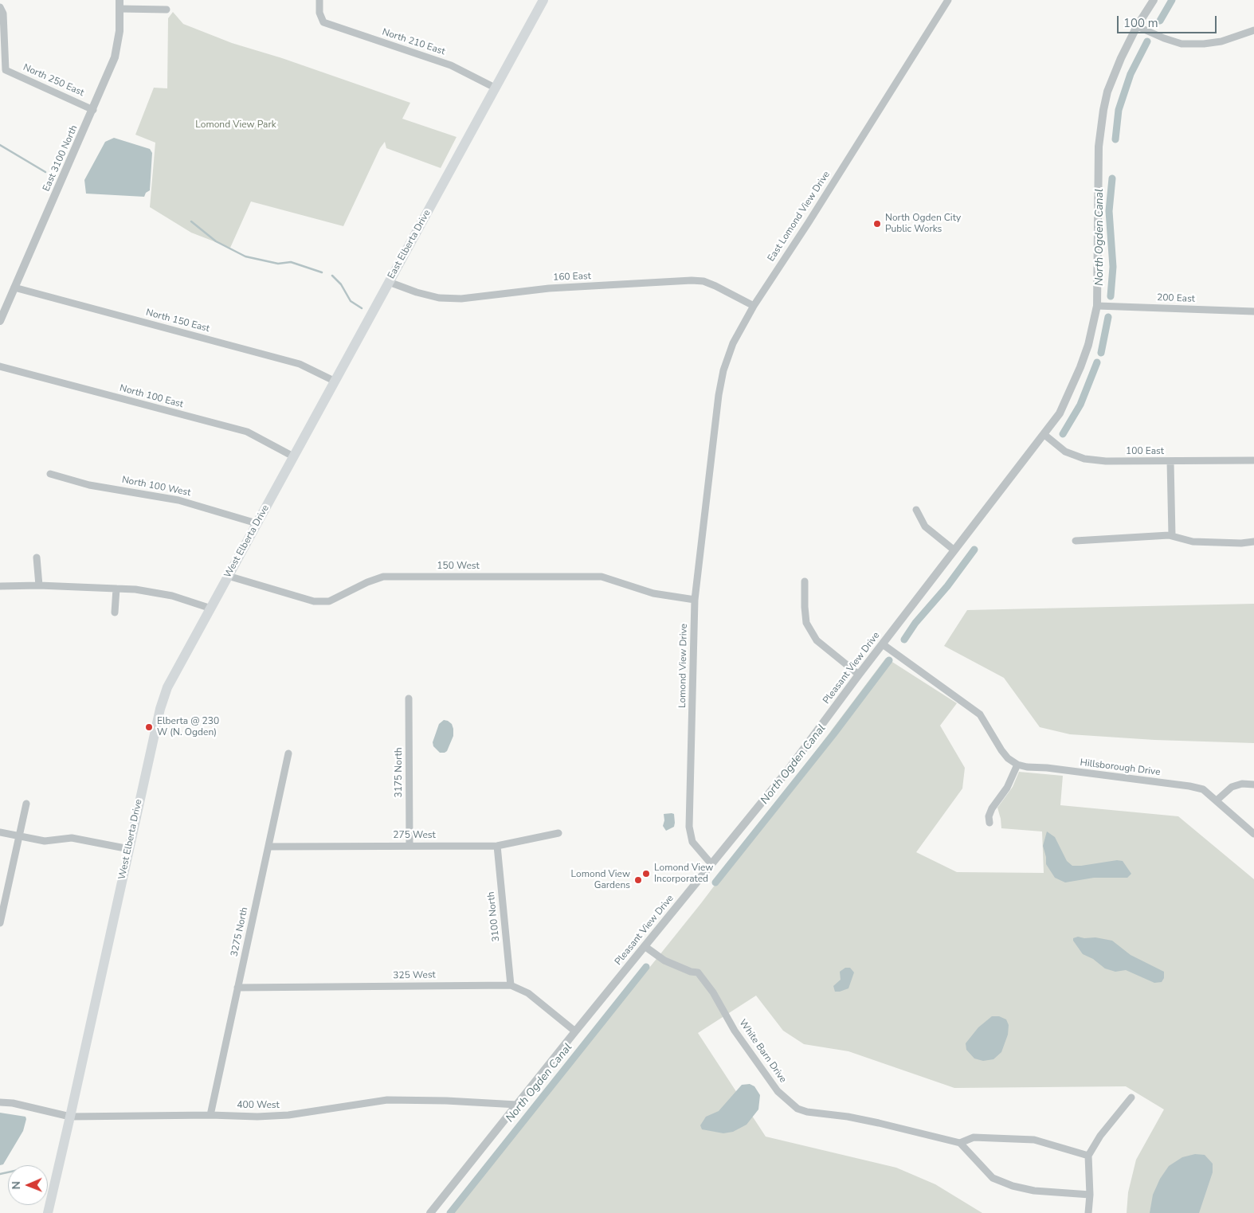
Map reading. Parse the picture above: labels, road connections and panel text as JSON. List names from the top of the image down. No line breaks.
{"streets":{"main road":["East Elberta Drive","West Elberta Drive"],"street":["North 210 East","North 250 East","East 3100 North","East Lomond View Drive","160 East","200 East","North 150 East","North 100 East","100 East","North 100 West","150 West","Lomond View Drive","Pleasant View Drive","Hillsborough Drive","3175 North","275 West","3100 North","3275 North","325 West","White Barn Drive","400 West"]},"crossings":[["North 210 East","East Elberta Drive"],["North 250 East","East 3100 North"],["East 3100 North","North 150 East"],["East Lomond View Drive","160 East"],["East Lomond View Drive","Lomond View Drive"],["East Elberta Drive","160 East"],["East Elberta Drive","North 150 East"],["East Elberta Drive","North 100 East"],["East Elberta Drive","West Elberta Drive"],["200 East","Pleasant View Drive"],["100 East","Pleasant View Drive"],["North 100 West","West Elberta Drive"],["West Elberta Drive","150 West"],["West Elberta Drive","400 West"],["150 West","Lomond View Drive"],["Lomond View Drive","Pleasant View Drive"],["Pleasant View Drive","325 West"],["Pleasant View Drive","White Barn Drive"],["Pleasant View Drive","400 West"],["3175 North","275 West"],["275 West","3100 North"],["275 West","3275 North"],["3100 North","325 West"],["3275 North","325 West"],["3275 North","400 West"]],"water":["North Ogden Canal"],"parks":["Lomond View Park"],"places":["North Ogden City Public Works","Elberta @ 230 W (N. Ogden)","Lomond View Incorporated","Lomond View Gardens"],"scale_bar":"100 m","north":"left"}
